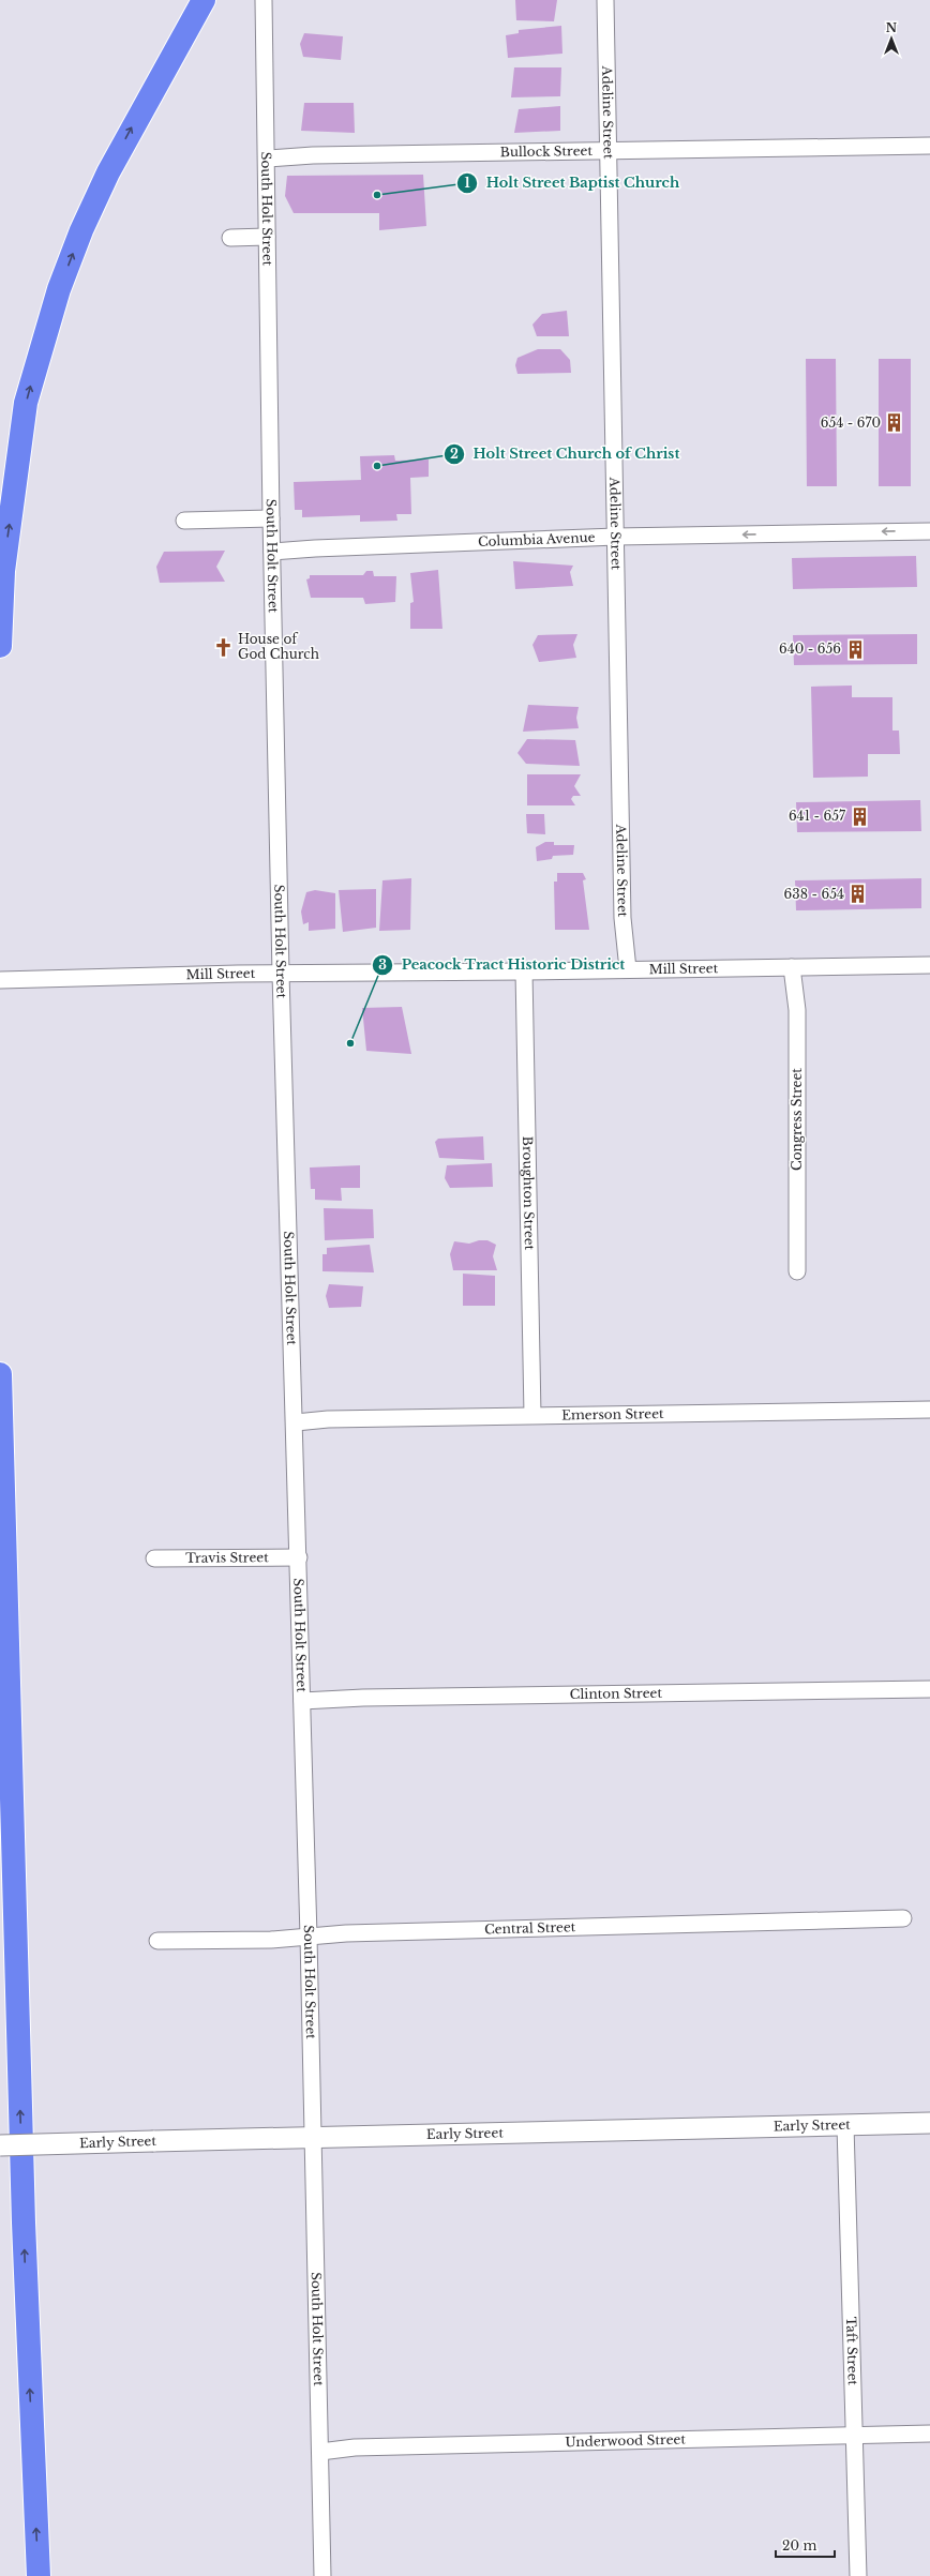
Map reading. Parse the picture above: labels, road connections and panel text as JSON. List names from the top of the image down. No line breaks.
{"streets":{"street":["Adeline Street","Bullock Street","South Holt Street","Columbia Avenue","Mill Street","Congress Street","Broughton Street","Emerson Street","Travis Street","Clinton Street","Central Street","Early Street","Taft Street","Underwood Street"]},"crossings":[["Adeline Street","Bullock Street"],["Adeline Street","Columbia Avenue"],["Adeline Street","Mill Street"],["Bullock Street","South Holt Street"],["South Holt Street","Columbia Avenue"],["South Holt Street","Mill Street"],["South Holt Street","Emerson Street"],["South Holt Street","Travis Street"],["South Holt Street","Clinton Street"],["South Holt Street","Central Street"],["South Holt Street","Early Street"],["South Holt Street","Underwood Street"],["Mill Street","Congress Street"],["Mill Street","Broughton Street"],["Broughton Street","Emerson Street"],["Early Street","Taft Street"],["Taft Street","Underwood Street"]],"one_way":["Columbia Avenue"],"places":{"other":["Holt Street Baptist Church","Holt Street Church of Christ","Peacock Tract Historic District"],"building":["654 - 670","640 - 656","641 - 657","638 - 654"],"church":["House of God Church"]},"scale_bar":"20 m","north":"top"}
